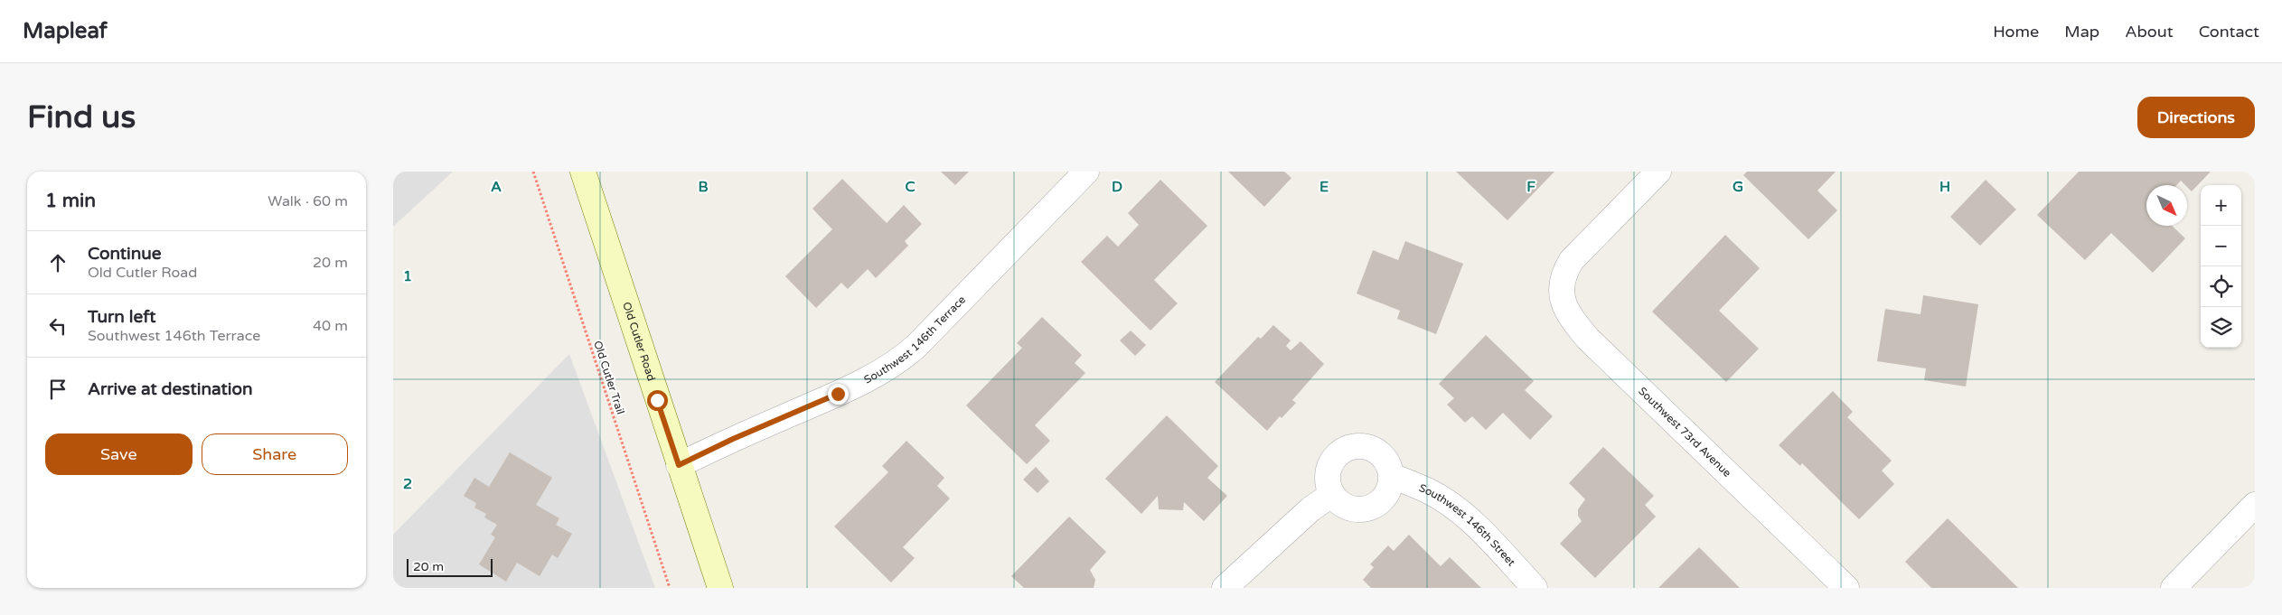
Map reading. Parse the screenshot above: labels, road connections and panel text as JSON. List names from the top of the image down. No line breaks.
{"streets":{"main road":["Old Cutler Road"],"street":["Southwest 146th Terrace","Southwest 73rd Avenue","Southwest 146th Street"],"path":["Old Cutler Trail"]},"crossings":[["Southwest 146th Terrace","Old Cutler Road"]],"scale_bar":"20 m","north":"bottom right","page":{"header":"Mapleaf","nav":["Home","Map","About","Contact"],"buttons":["Directions",["Save","Share"]],"title":"Find us","heading":["1 min","Walk · 60 m"],"map_buttons":["+","−"],"list":[["Continue","Old Cutler Road","20 m"],["Turn left","Southwest 146th Terrace","40 m"],"Arrive at destination"],"scale":"20 m"},"grid":{"columns":["A","B","C","D","E","F","G","H"],"rows":["1","2"]}}
